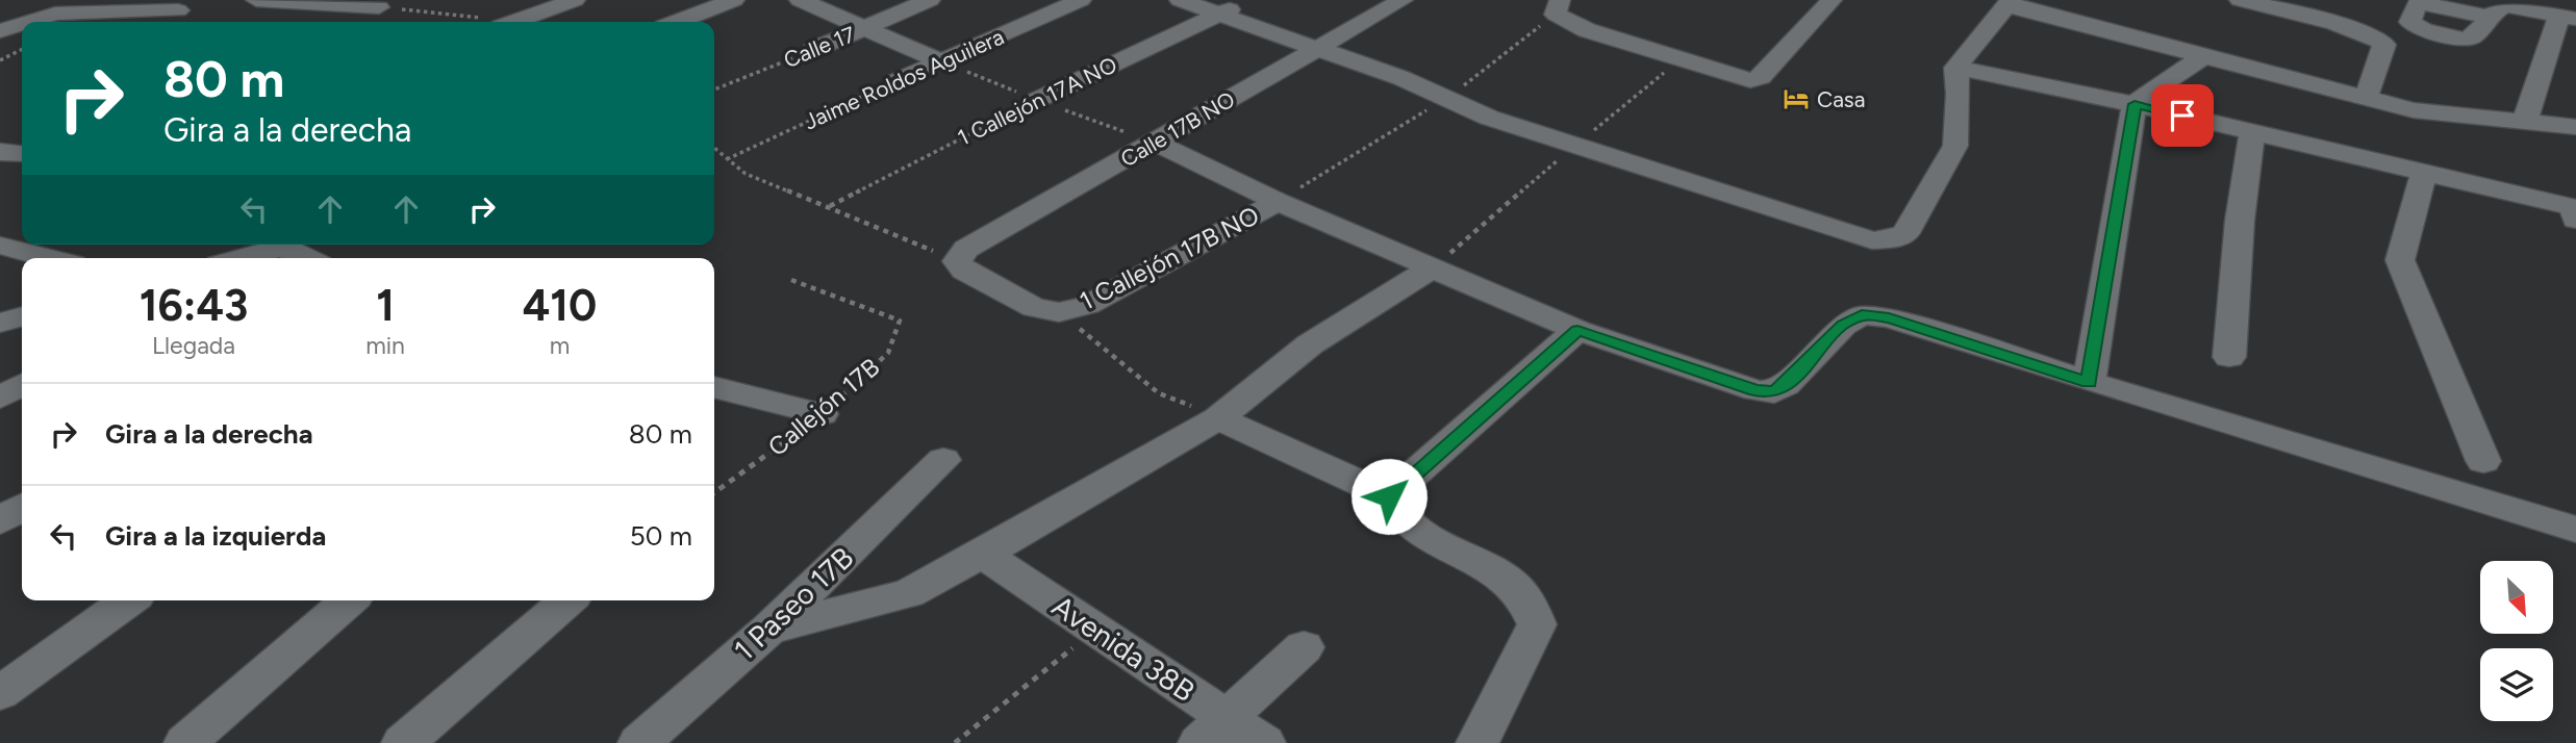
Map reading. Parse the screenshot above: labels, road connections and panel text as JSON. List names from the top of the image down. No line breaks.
{"streets":{"street":["Calle 17","Jaime Roldos Aguilera","1 Callejón 17A NO","Calle 17B NO","1 Callejón 17B NO","1 Paseo 17B","Avenida 38B"],"path":["Callejón 17B"]},"places":{"hotel":["Casa"]},"north":"bottom right","page":{"turn":["80 m","Gira a la derecha"],"eta":["16:43","Llegada","1","min","410","m"],"list":[{"name":"Gira a la derecha","value":"80 m"},{"name":"Gira a la izquierda","value":"50 m"}]}}
